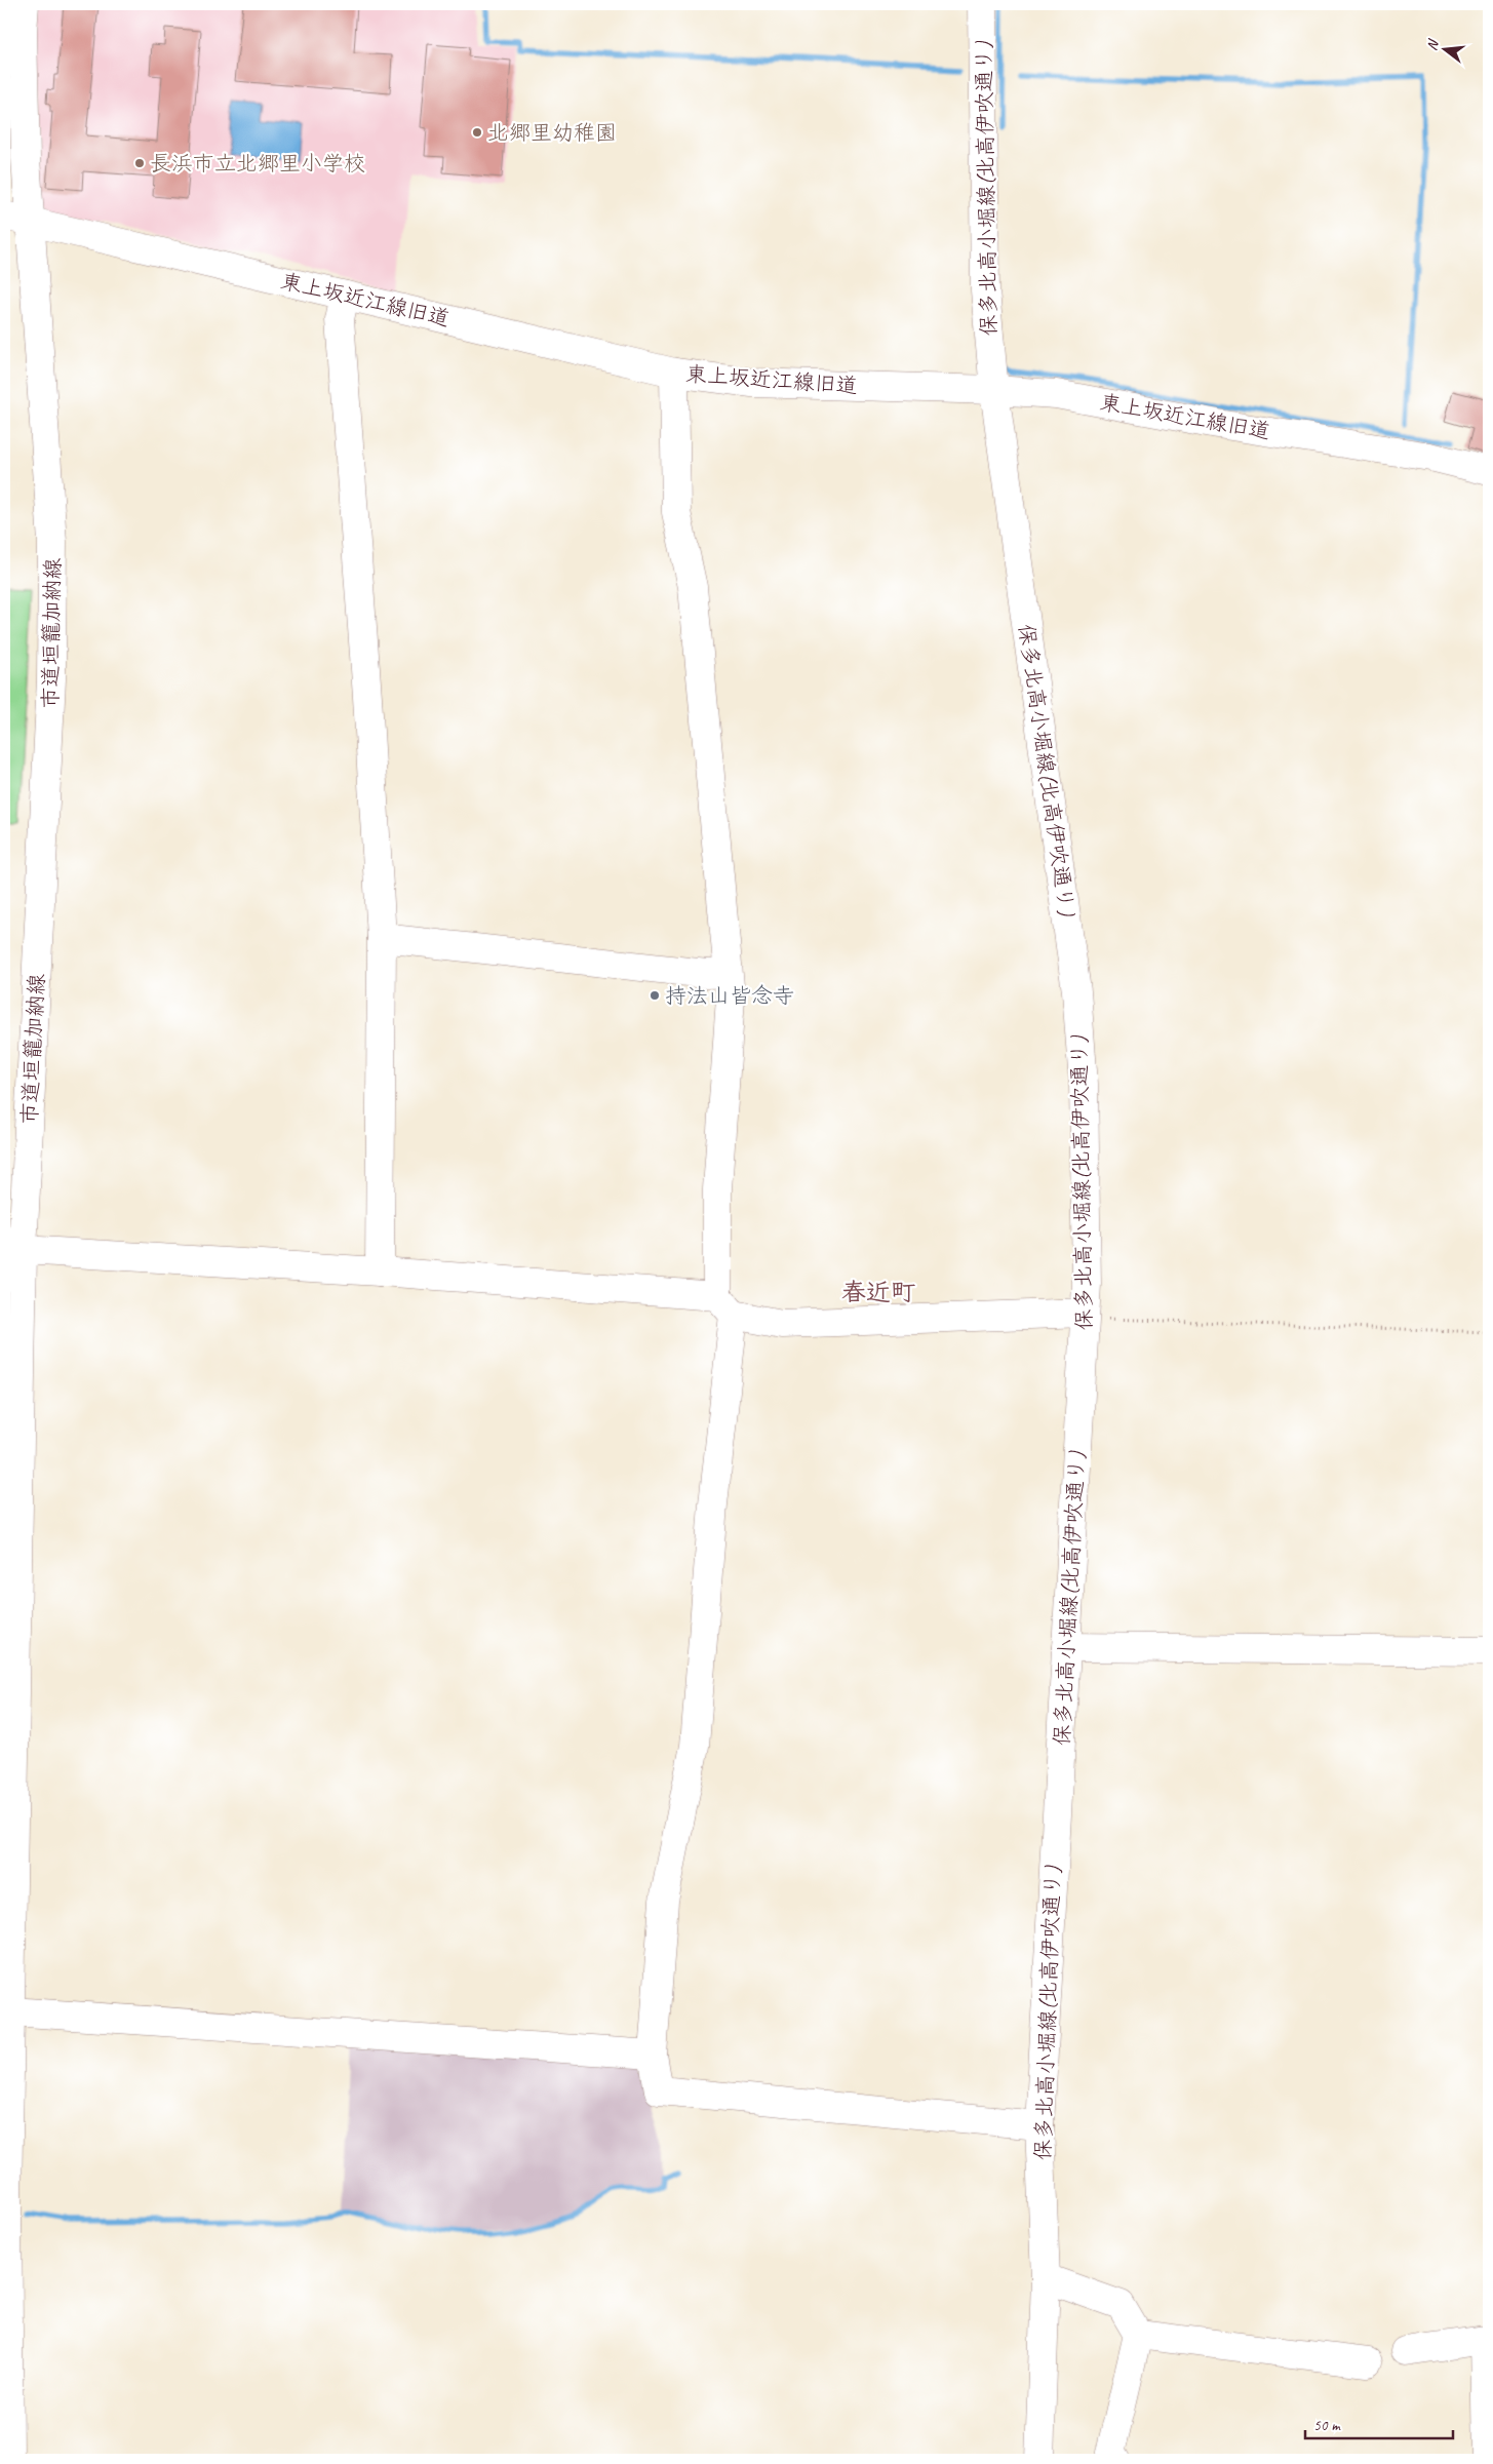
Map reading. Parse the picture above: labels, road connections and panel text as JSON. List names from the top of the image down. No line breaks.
{"streets":{"street":["保多北高小堀線(北高伊吹通り)","東上坂近江線旧道","市道垣籠加納線"]},"crossings":[["保多北高小堀線(北高伊吹通り)","東上坂近江線旧道"],["東上坂近江線旧道","市道垣籠加納線"]],"districts":["春近町"],"places":["北郷里幼稚園","長浜市立北郷里小学校","持法山皆念寺"],"scale_bar":"50 m","north":"left"}
